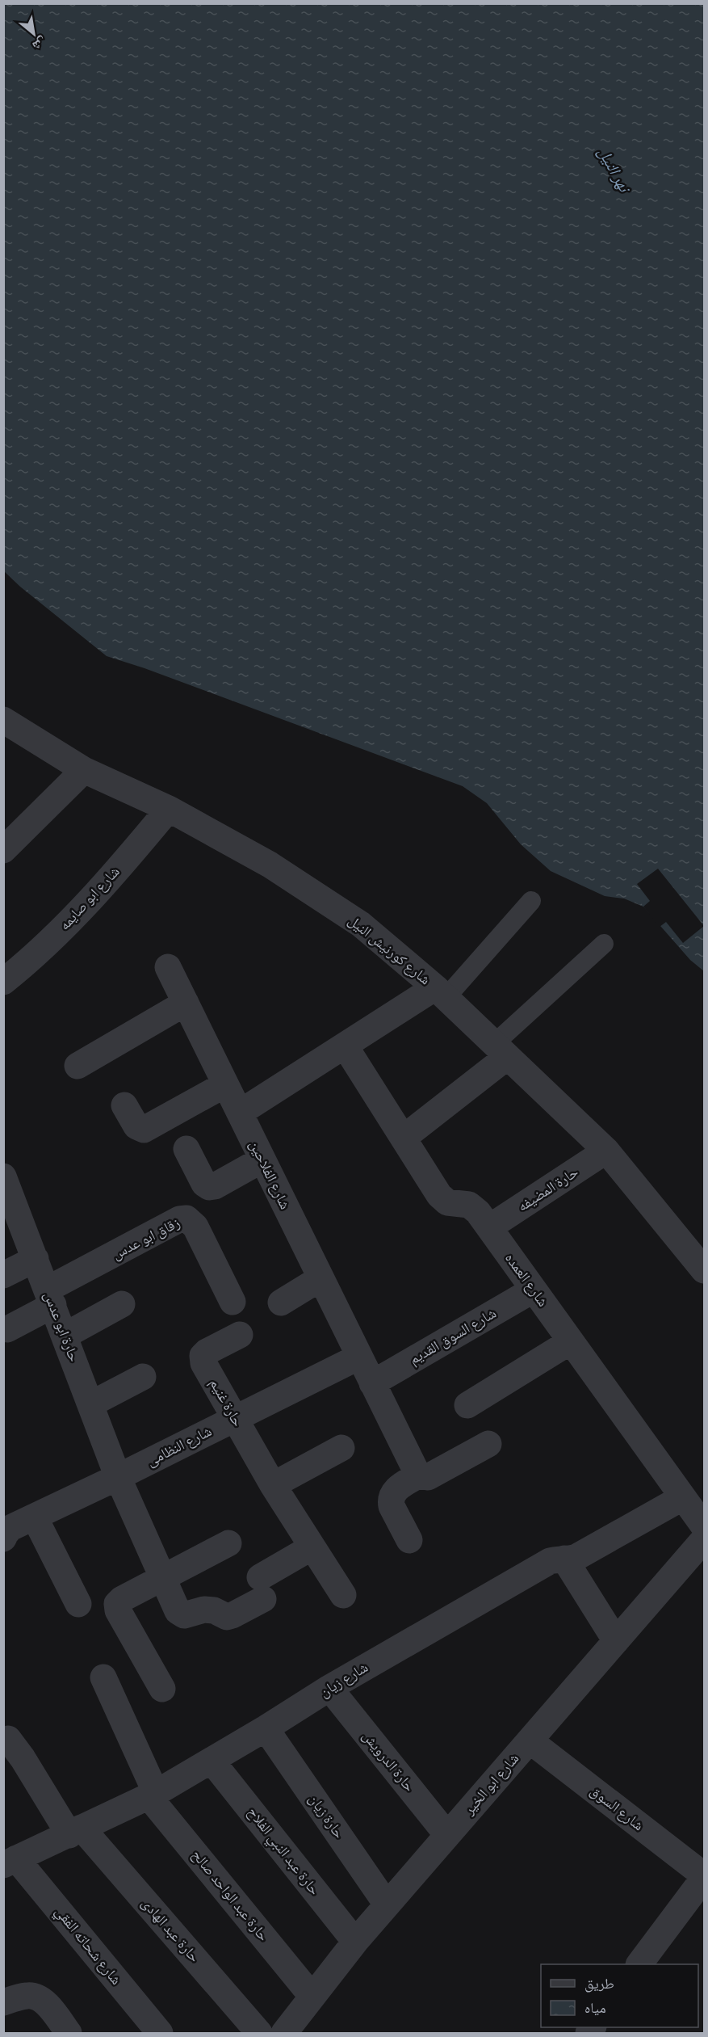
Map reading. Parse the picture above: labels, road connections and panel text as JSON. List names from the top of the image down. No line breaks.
{"streets":{"street":["شارع ابو صايمه","شارع كورنيش النيل","شارع الفلاحين","حارة المضيفه","زقاق ابو عدس","شارع العمده","حارة ابو عدس","شارع السوق القديم","حارة غنيم","شارع النظامى","شارع زيان","حارة الدرويش","شارع ابو الخير","شارع السوق","حارة زيان","حارة عبد النبي الفلاح","حارة عبد الواحد صالح","حارة عبد الهادى","شارع شحاته الفقي"]},"crossings":[["شارع ابو صايمه","شارع كورنيش النيل"],["شارع كورنيش النيل","حارة المضيفه"],["شارع الفلاحين","شارع السوق القديم"],["شارع الفلاحين","شارع النظامى"],["حارة المضيفه","شارع العمده"],["زقاق ابو عدس","حارة ابو عدس"],["شارع العمده","شارع السوق القديم"],["شارع العمده","شارع زيان"],["حارة ابو عدس","حارة غنيم"],["حارة ابو عدس","شارع النظامى"],["حارة غنيم","شارع النظامى"],["شارع زيان","حارة الدرويش"],["شارع زيان","حارة زيان"],["شارع زيان","حارة عبد النبي الفلاح"],["شارع زيان","حارة عبد الواحد صالح"],["شارع زيان","حارة عبد الهادى"],["شارع زيان","شارع شحاته الفقي"],["حارة الدرويش","شارع ابو الخير"],["شارع ابو الخير","شارع السوق"],["شارع ابو الخير","حارة زيان"],["شارع ابو الخير","حارة عبد النبي الفلاح"],["شارع ابو الخير","حارة عبد الواحد صالح"]],"water":["نهر النيل"],"legend":["طريق","مياه"],"north":"bottom right"}
